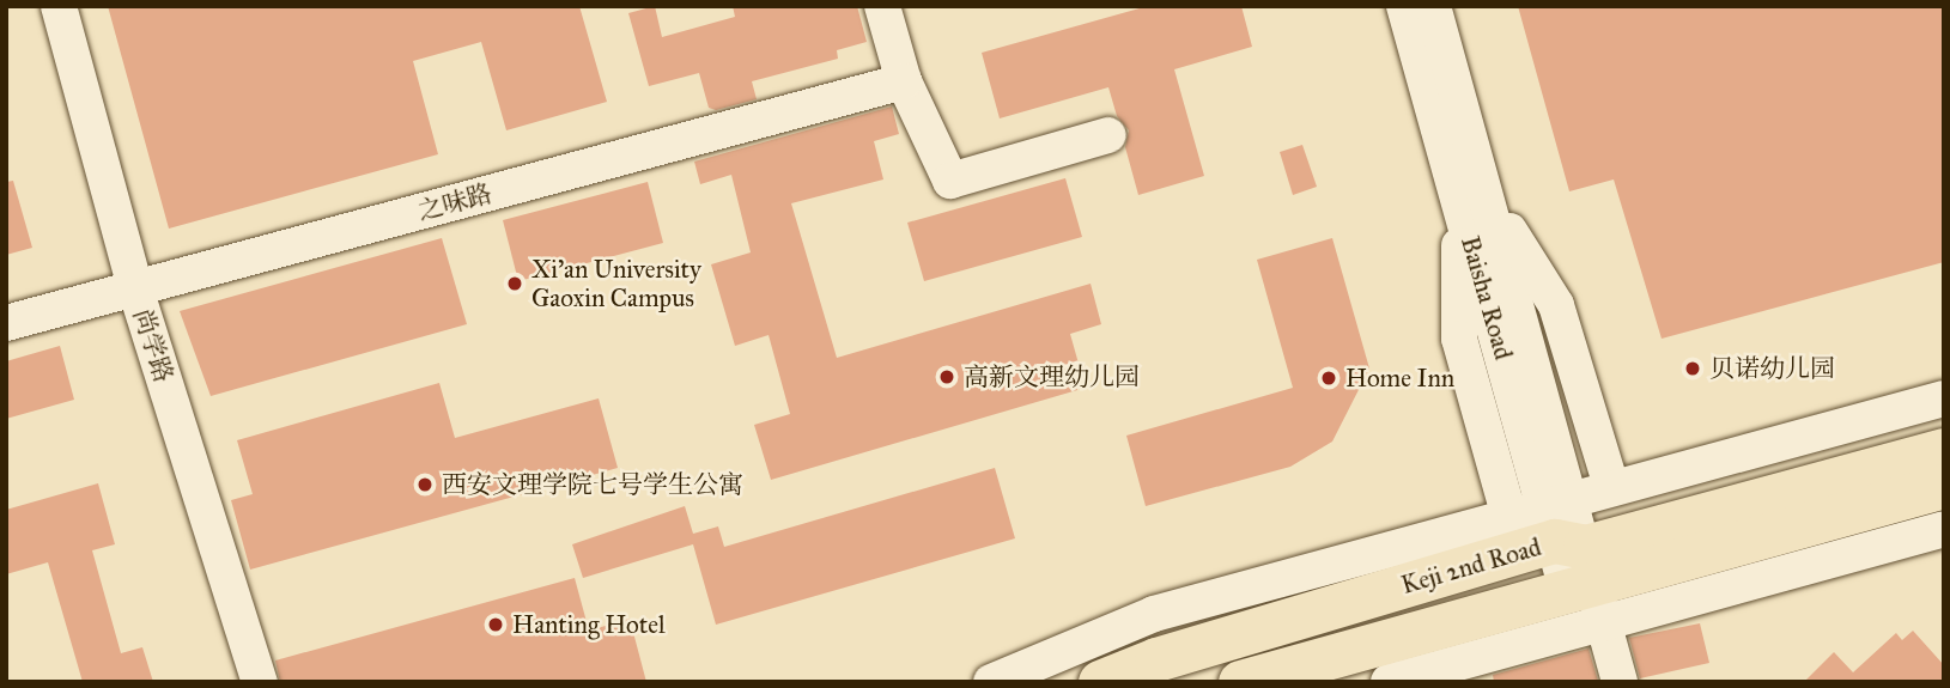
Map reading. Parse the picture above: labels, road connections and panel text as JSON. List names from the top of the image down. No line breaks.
{"streets":{"main road":["Keji 2nd Road"],"street":["之味路","Baisha Road","尚学路"]},"crossings":[["之味路","尚学路"],["Baisha Road","Keji 2nd Road"]],"places":["Xi'an University Gaoxin Campus","贝诺幼儿园","高新文理幼儿园","Home Inn","西安文理学院七号学生公寓","Hanting Hotel"]}
